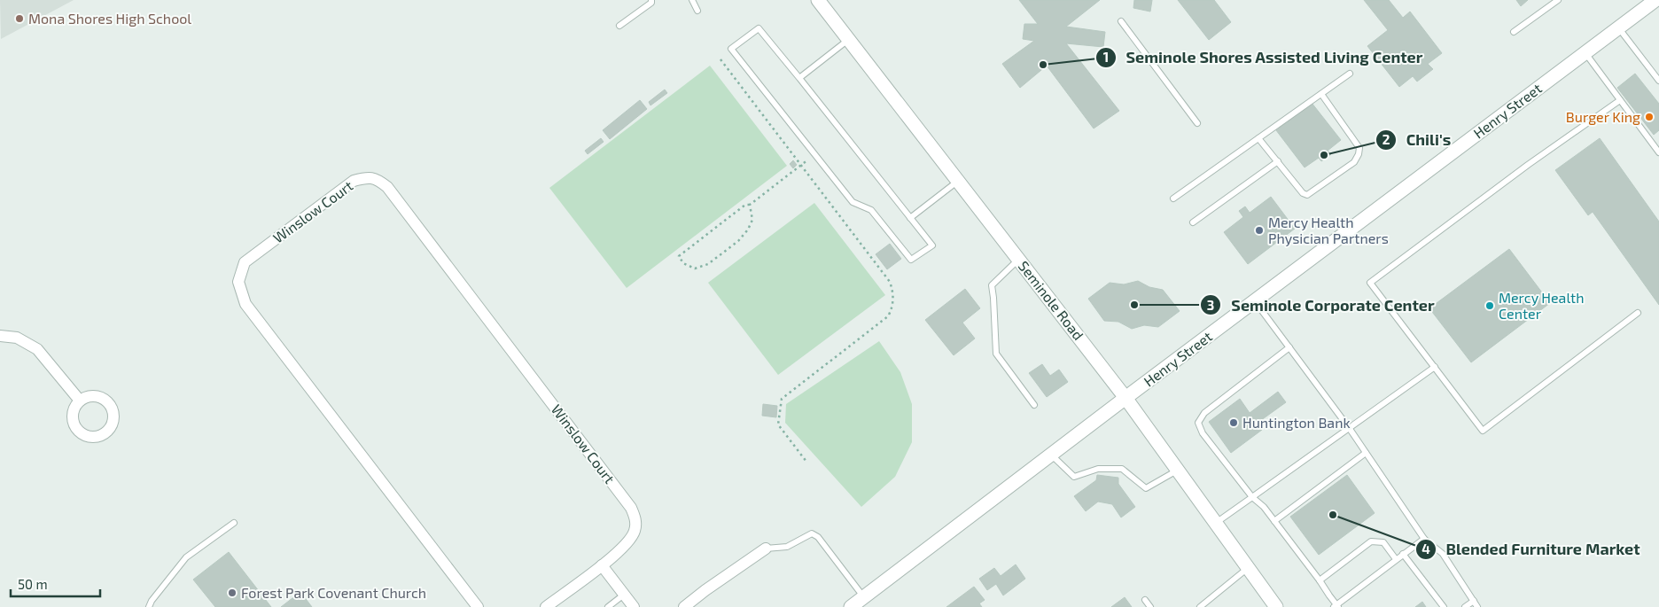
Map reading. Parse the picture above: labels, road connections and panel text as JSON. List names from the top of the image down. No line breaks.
{"streets":{"street":["Henry Street","Winslow Court","Seminole Road"]},"crossings":[["Henry Street","Seminole Road"]],"places":["Mona Shores High School","Seminole Shores Assisted Living Center","Burger King","Chili's","Mercy Health Physician Partners","Seminole Corporate Center","Mercy Health Center","Huntington Bank","Blended Furniture Market","Forest Park Covenant Church"],"scale_bar":"50 m"}
